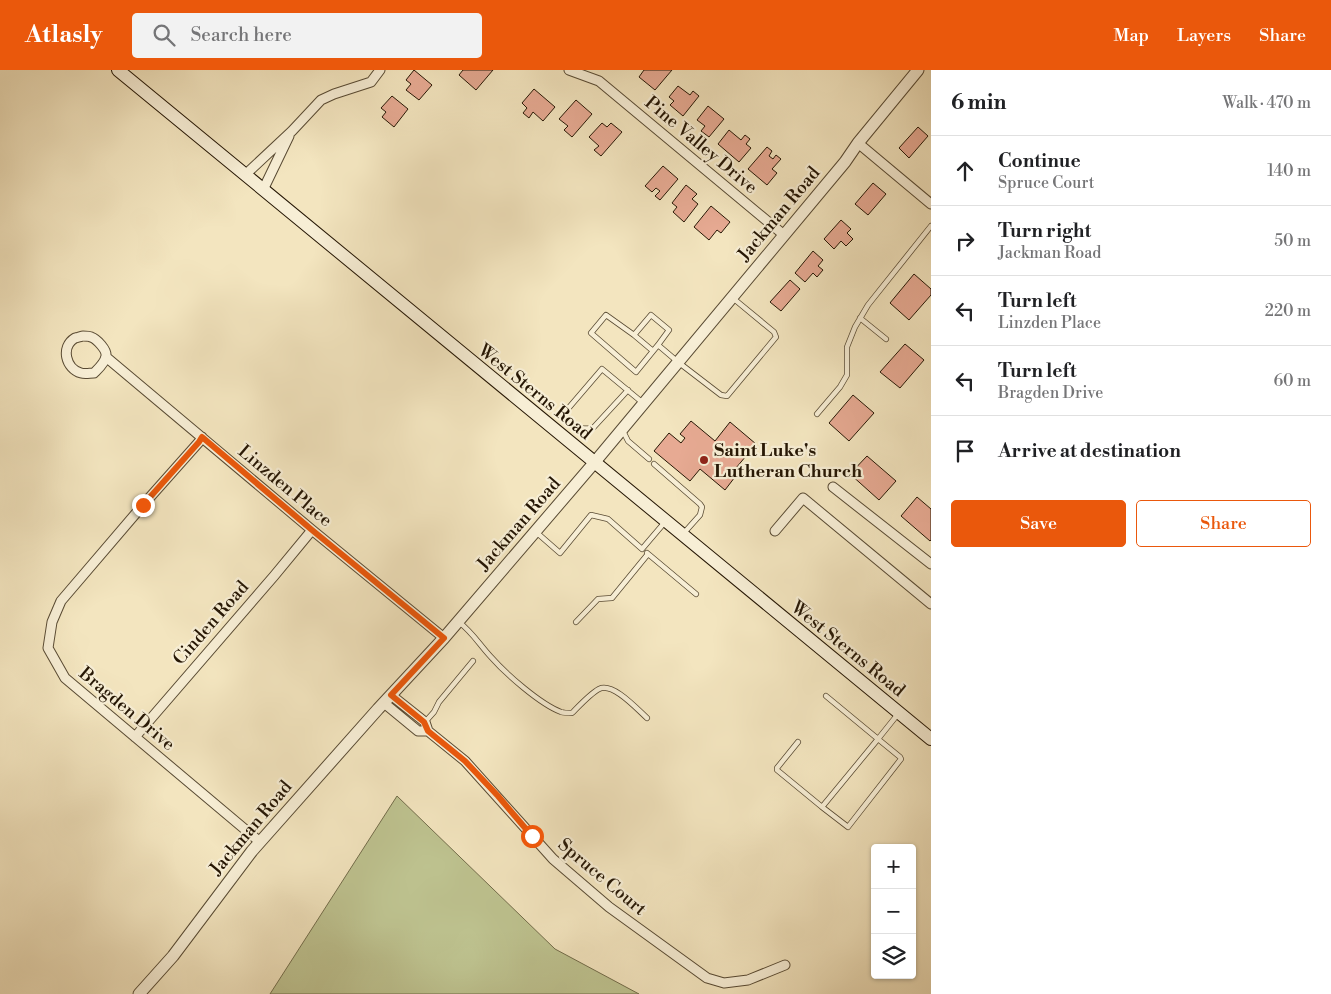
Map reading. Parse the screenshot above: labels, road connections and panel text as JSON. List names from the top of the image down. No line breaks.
{"streets":{"main road":["West Sterns Road"],"street":["Pine Valley Drive","Jackman Road","Linzden Place","Cinden Road","Bragden Drive","Spruce Court"]},"crossings":[["Pine Valley Drive","Jackman Road"],["Jackman Road","West Sterns Road"],["Jackman Road","Linzden Place"],["Jackman Road","Bragden Drive"],["Jackman Road","Spruce Court"],["Linzden Place","Cinden Road"],["Linzden Place","Bragden Drive"],["Cinden Road","Bragden Drive"]],"places":["Saint Luke's Lutheran Church"],"page":{"header":"Atlasly","search":"Search here","nav":["Map","Layers","Share"],"heading":["6 min","Walk · 470 m"],"list":[["Continue","Spruce Court","140 m"],["Turn right","Jackman Road","50 m"],["Turn left","Linzden Place","220 m"],["Turn left","Bragden Drive","60 m"],"Arrive at destination"],"buttons":["Save","Share"],"map_buttons":["+","−"]}}
